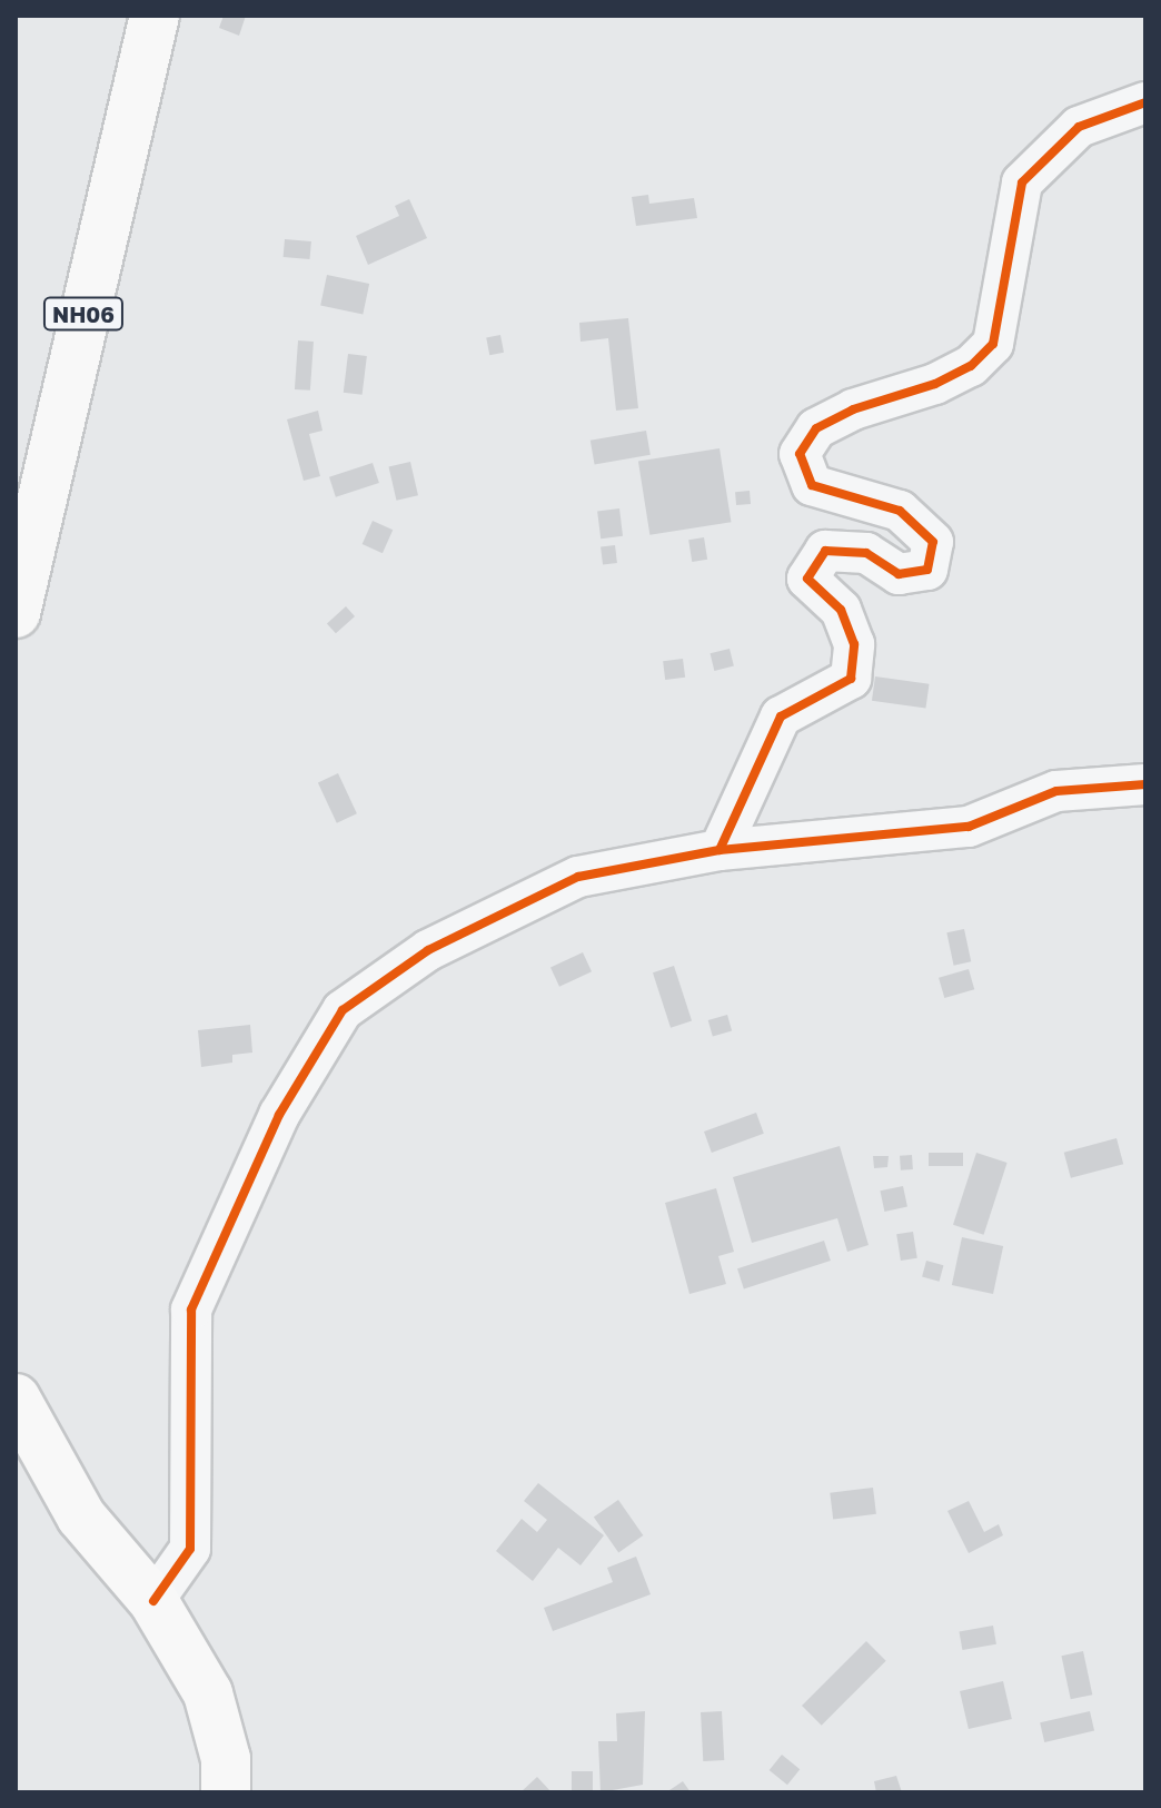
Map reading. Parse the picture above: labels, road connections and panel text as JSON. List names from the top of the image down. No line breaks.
{"streets":{"main road":["NH06"]}}
